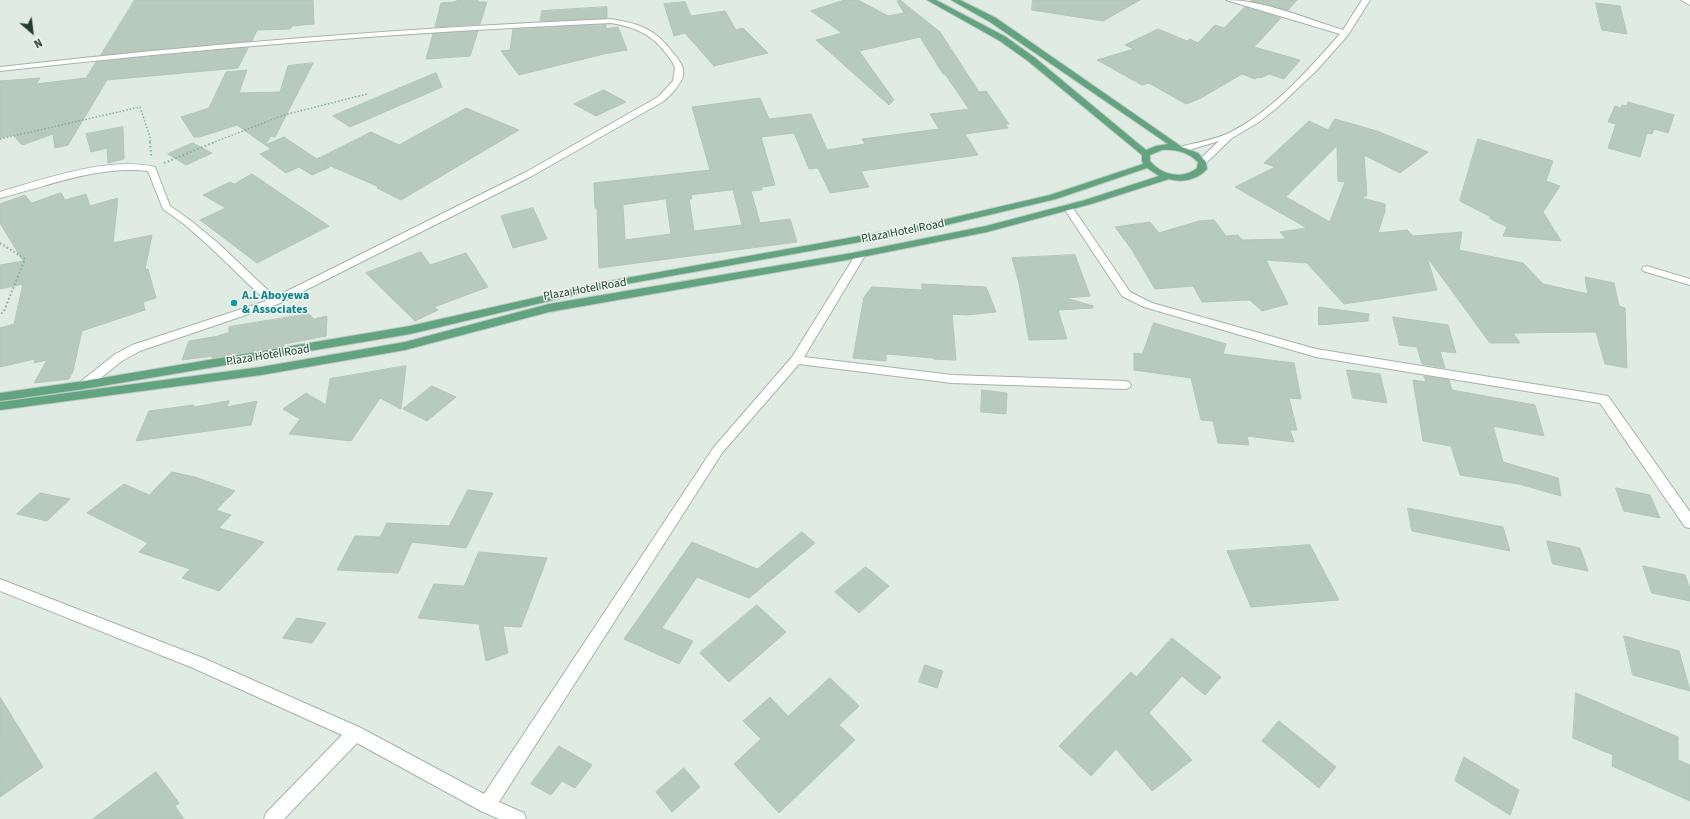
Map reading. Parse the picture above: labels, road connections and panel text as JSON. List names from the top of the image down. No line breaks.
{"streets":{"main road":["Plaza Hotel Road"]},"places":["A.L Aboyewa & Associates"],"north":"bottom right"}
